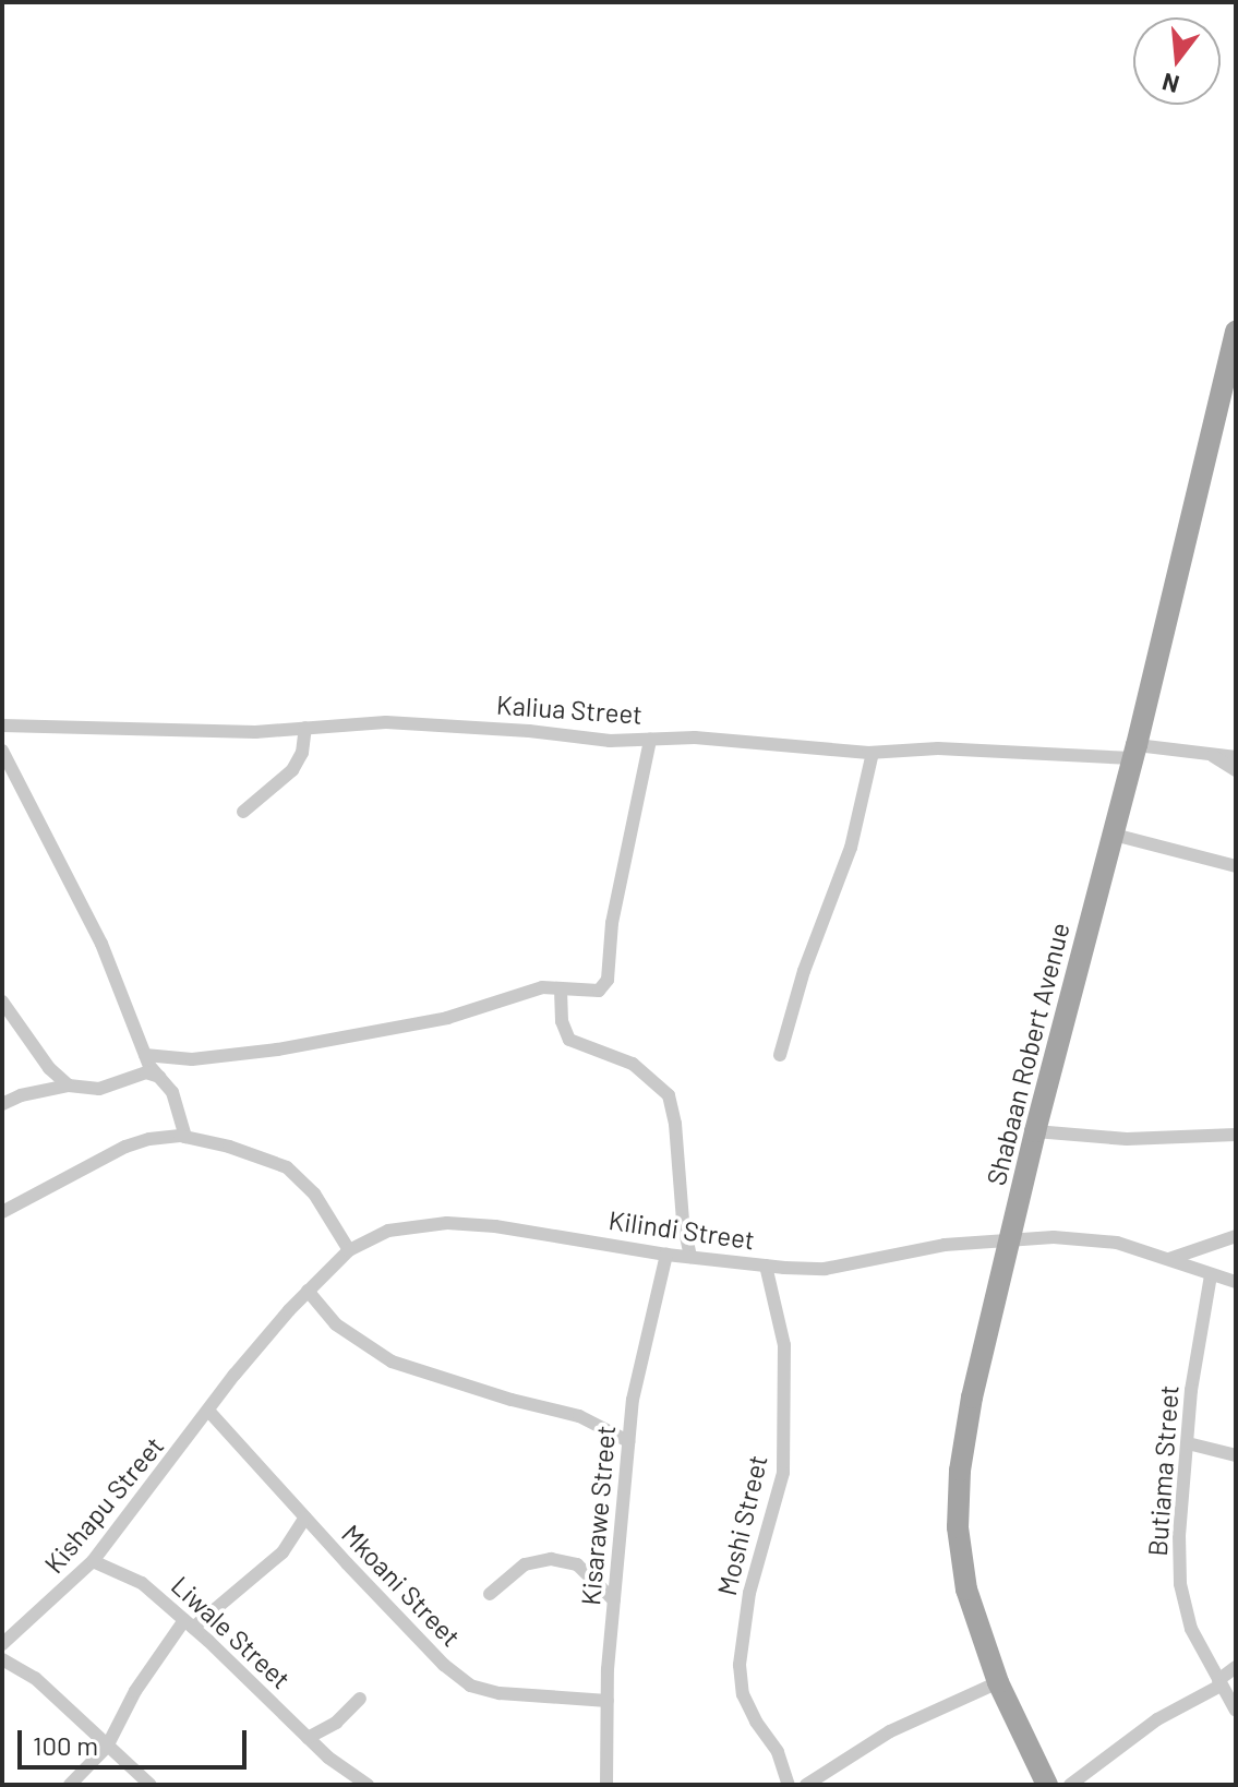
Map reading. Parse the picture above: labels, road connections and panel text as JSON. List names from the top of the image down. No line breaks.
{"streets":{"main road":["Shabaan Robert Avenue"],"street":["Kaliua Street","Kilindi Street","Butiama Street","Kishapu Street","Kisarawe Street","Moshi Street","Mkoani Street","Liwale Street"]},"crossings":[["Kaliua Street","Shabaan Robert Avenue"],["Shabaan Robert Avenue","Kilindi Street"],["Kilindi Street","Butiama Street"],["Kilindi Street","Kishapu Street"],["Kilindi Street","Kisarawe Street"],["Kilindi Street","Moshi Street"],["Kilindi Street","Mkoani Street"],["Kishapu Street","Liwale Street"],["Kisarawe Street","Mkoani Street"]],"scale_bar":"100 m","north":"bottom"}
